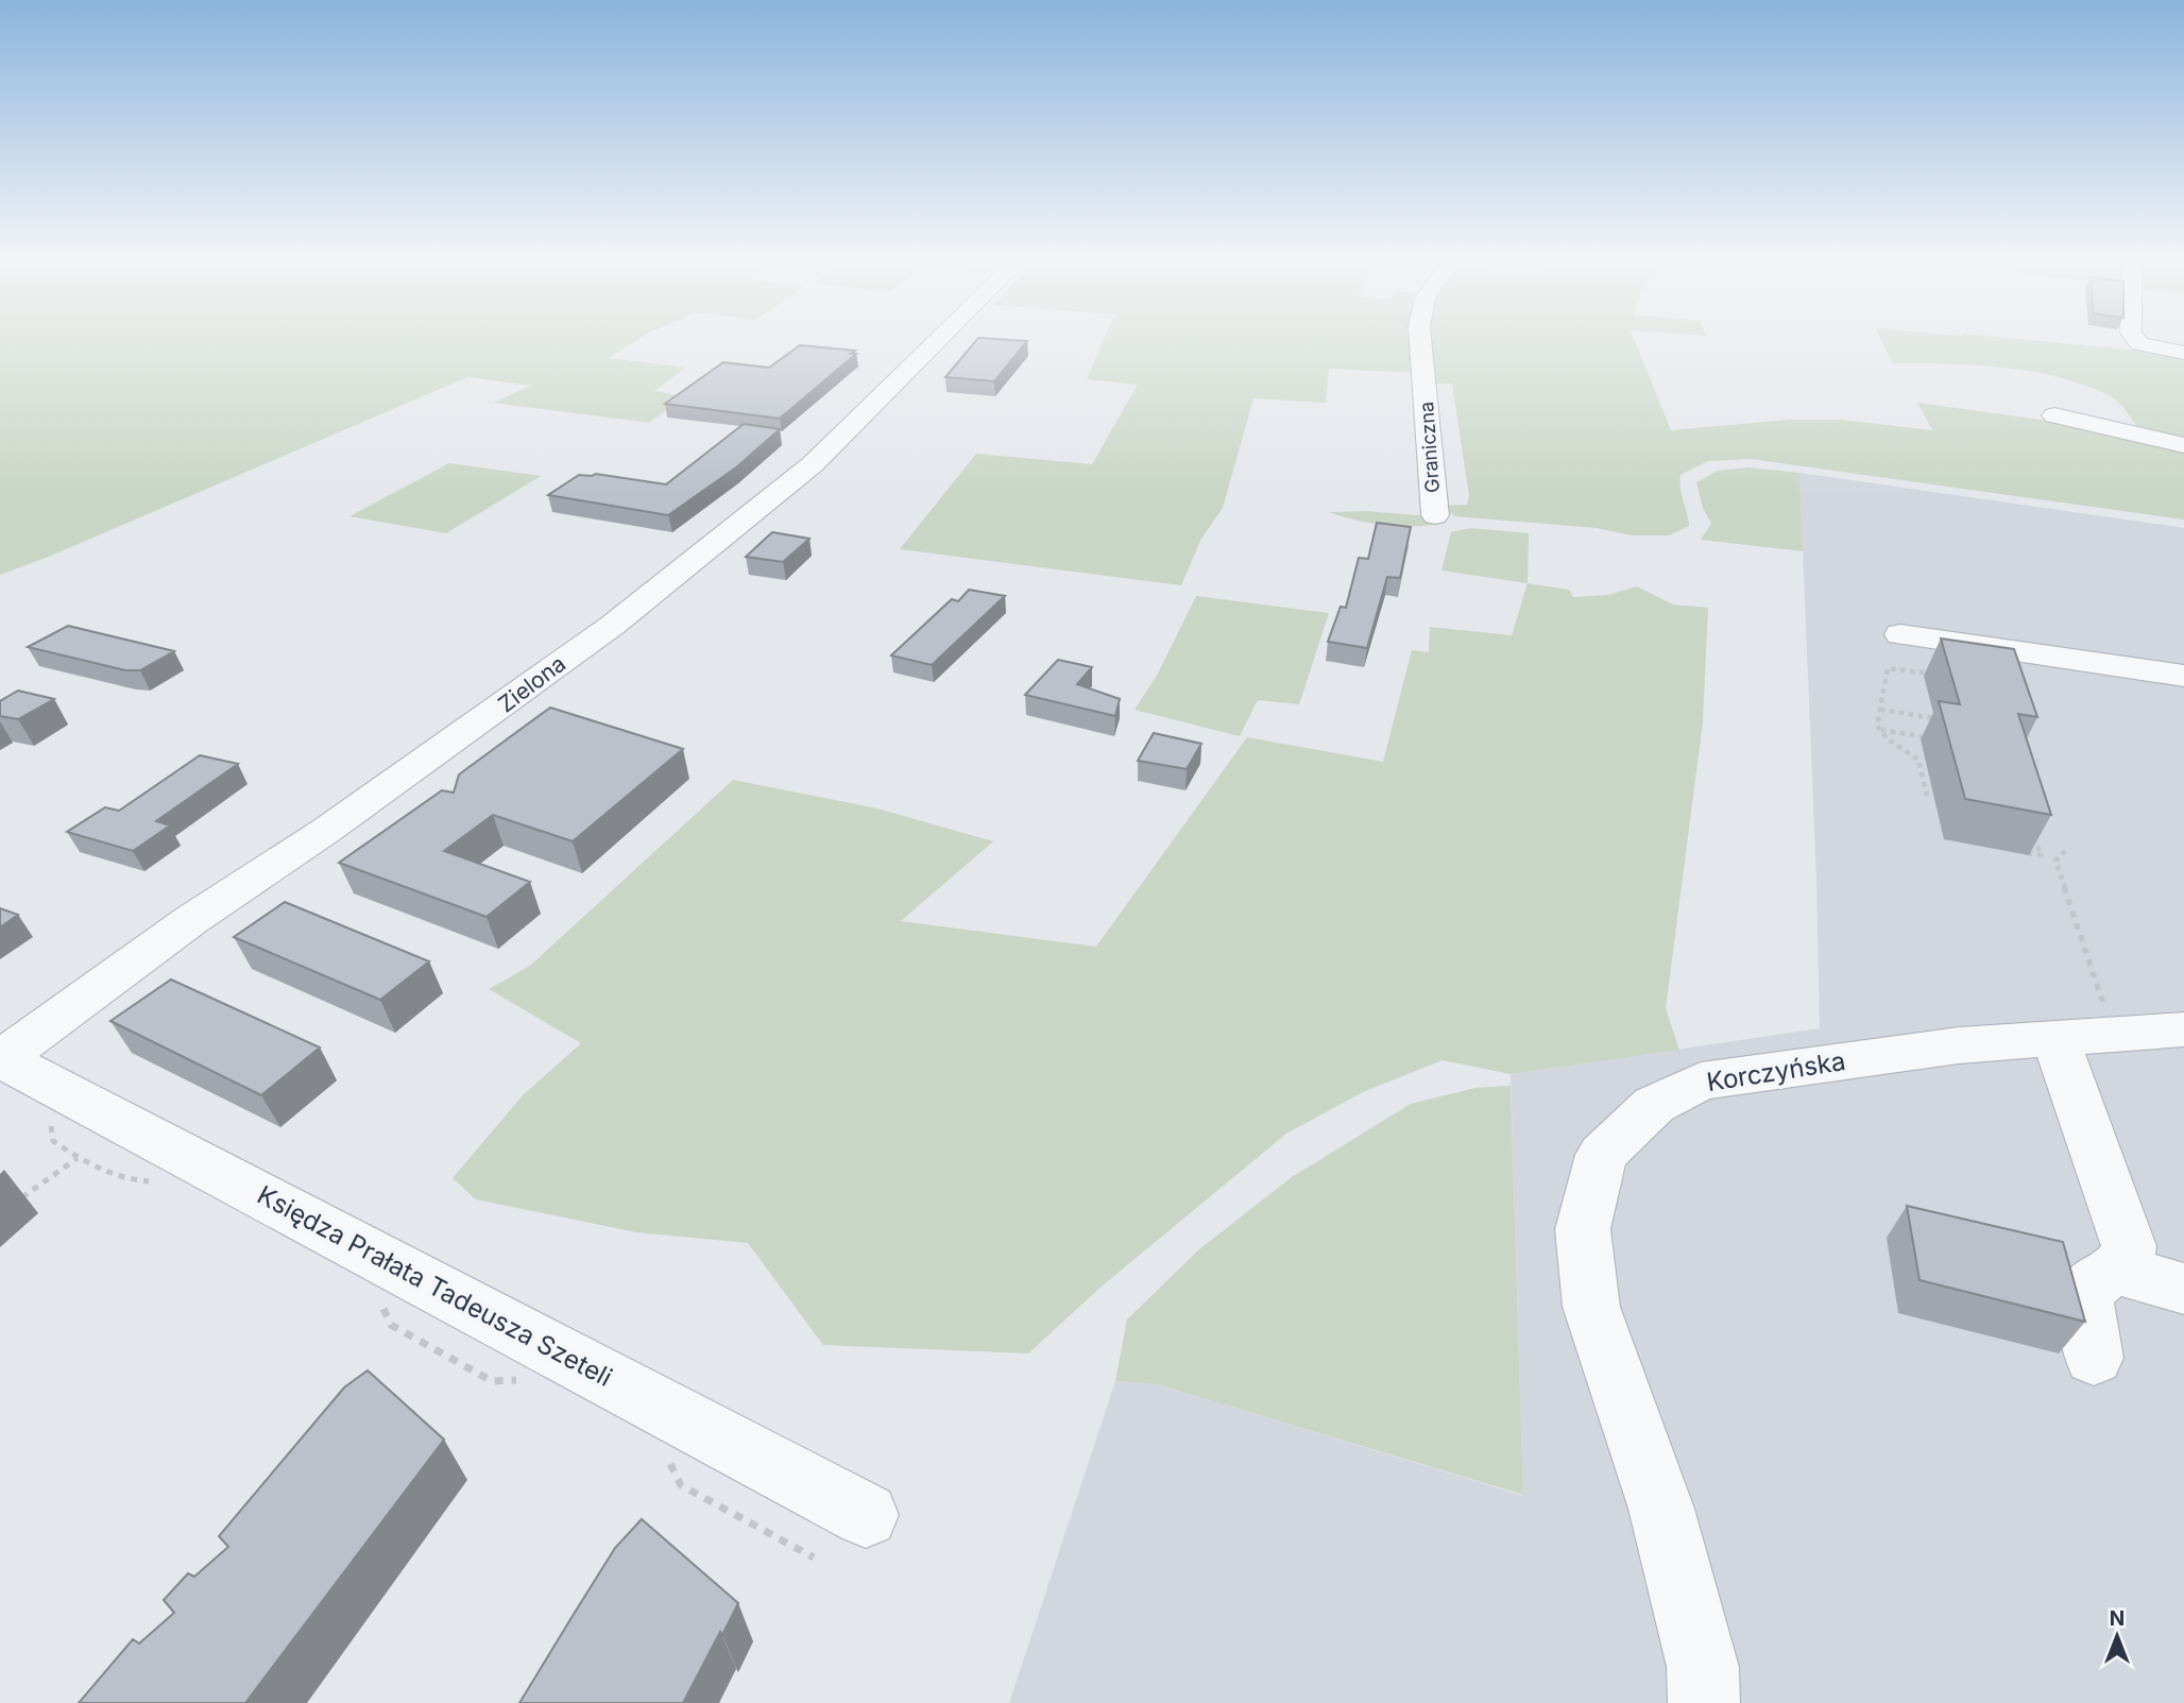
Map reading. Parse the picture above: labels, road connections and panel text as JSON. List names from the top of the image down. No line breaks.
{"streets":{"street":["Graniczna","Zielona","Korczyńska","Księdza Prałata Tadeusza Szeteli"]},"crossings":[["Zielona","Księdza Prałata Tadeusza Szeteli"]],"north":"top"}
